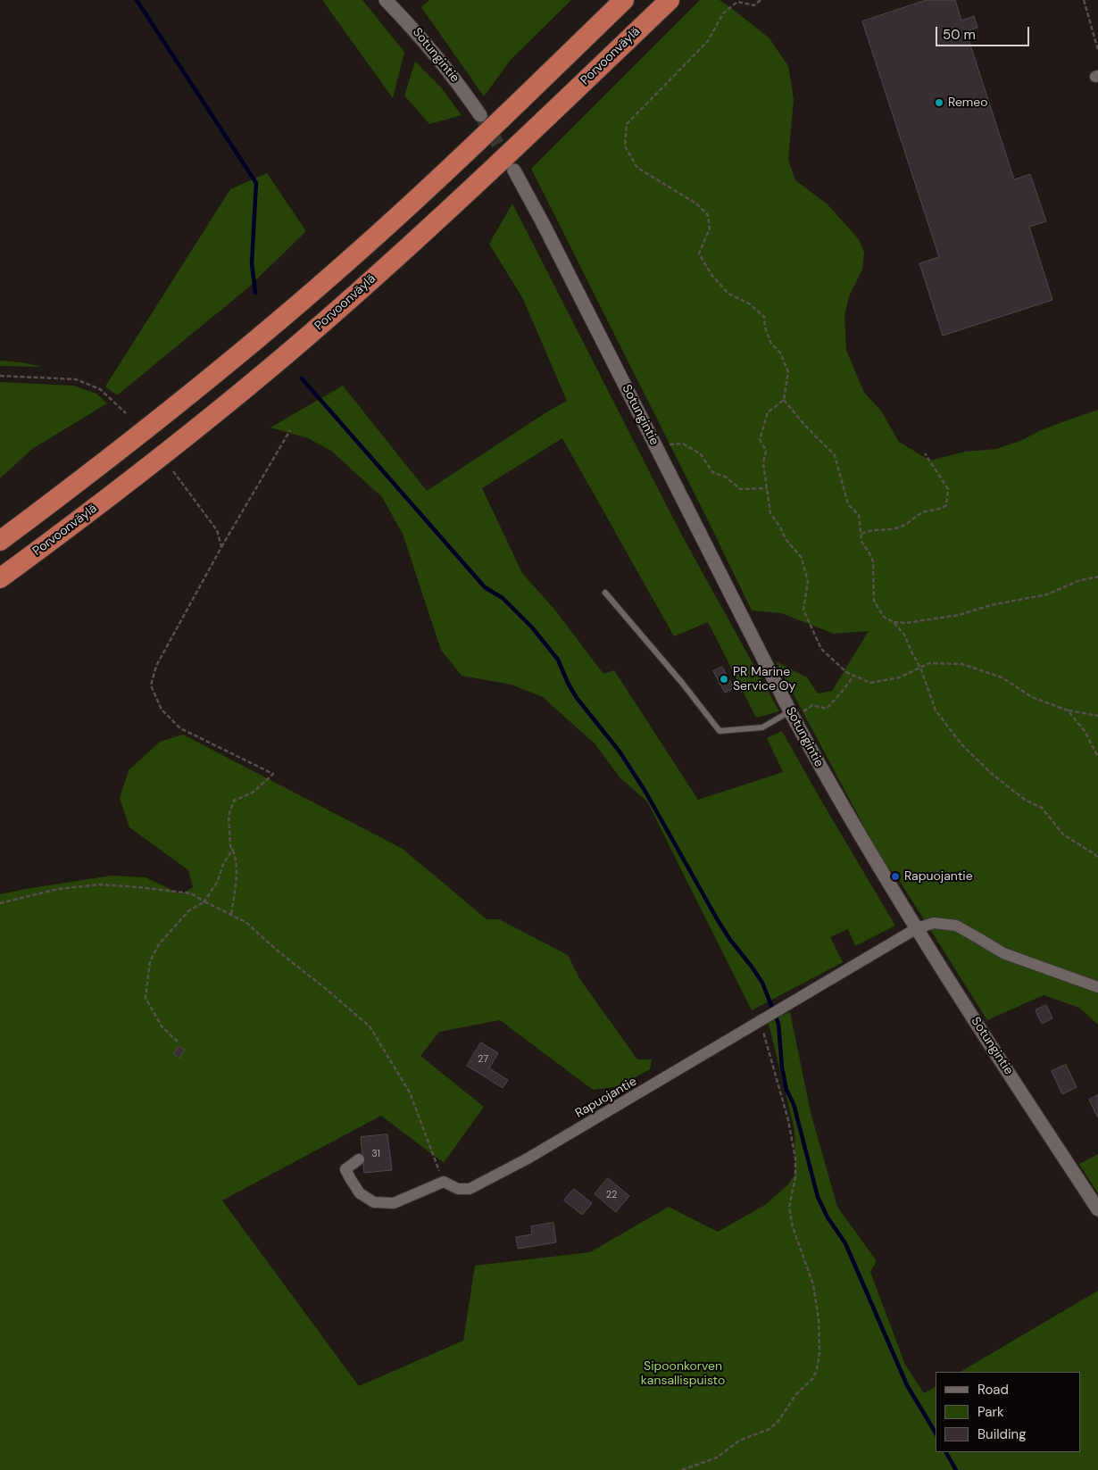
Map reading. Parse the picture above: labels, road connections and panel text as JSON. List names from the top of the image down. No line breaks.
{"streets":{"highway":["Porvoonväylä"],"street":["Sotungintie","Rapuojantie"]},"crossings":[["Sotungintie","Rapuojantie"]],"parks":["Sipoonkorven kansallispuisto"],"places":["Remeo","PR Marine Service Oy","Rapuojantie"],"house_numbers":["27","31","22"],"legend":["Road","Park","Building"],"scale_bar":"50 m"}
